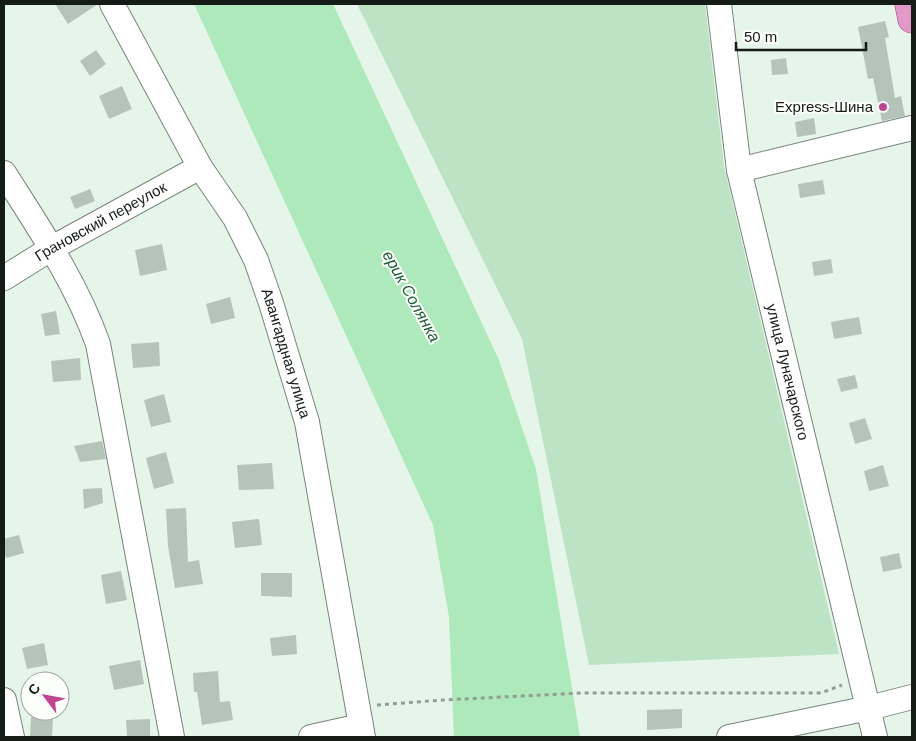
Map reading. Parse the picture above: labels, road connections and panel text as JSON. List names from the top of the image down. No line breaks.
{"streets":{"street":["Грановский переулок","Авангардная улица","улица Луначарского"]},"crossings":[["Грановский переулок","Авангардная улица"]],"water":["ерик Солянка"],"places":["Express-Шина"],"scale_bar":"50 m","north":"top left"}
